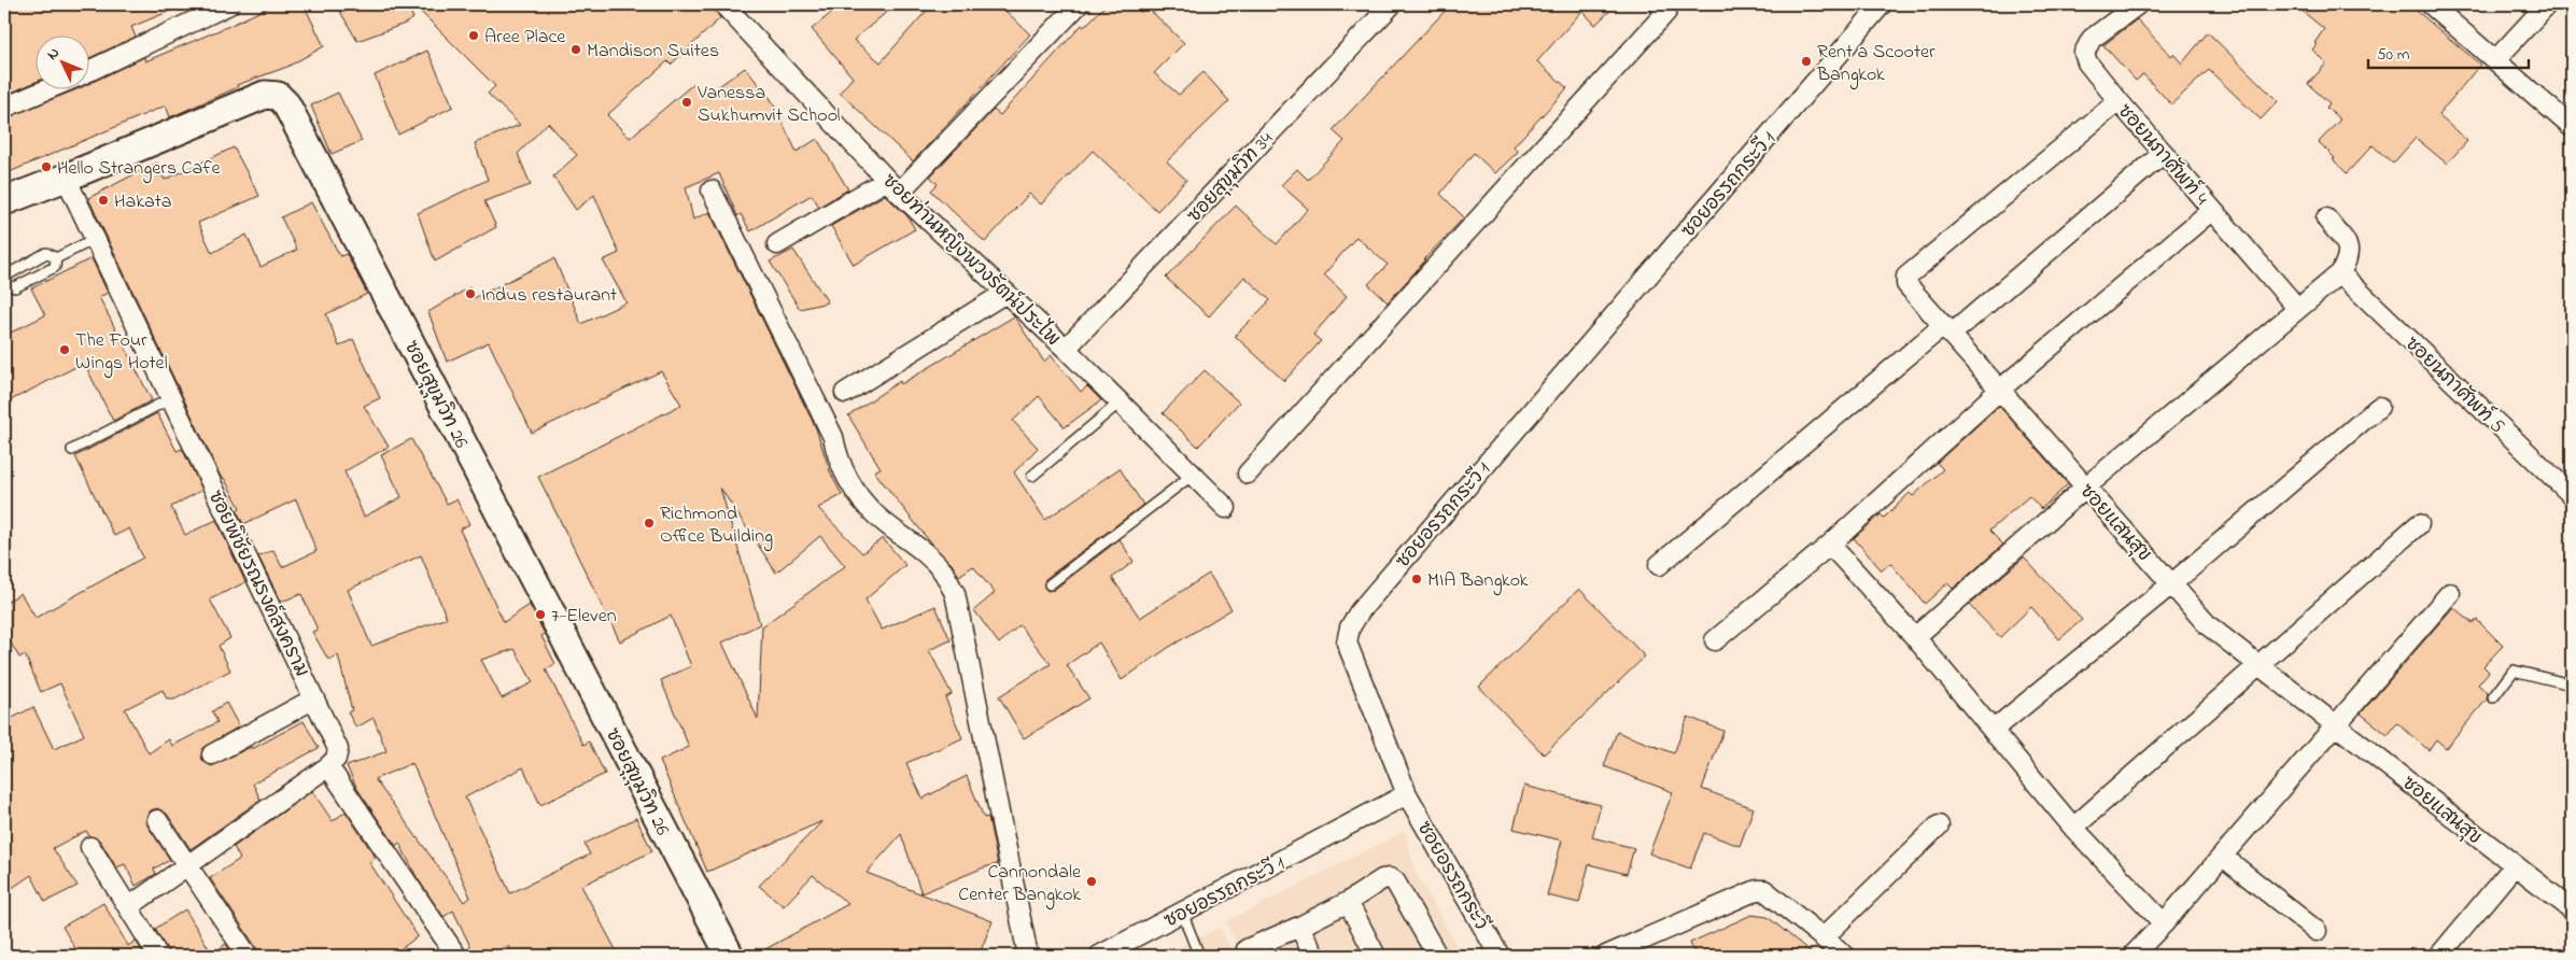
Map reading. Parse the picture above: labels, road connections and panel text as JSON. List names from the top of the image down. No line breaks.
{"streets":{"street":["ซอยนภาศัพท์ 4","ซอยสุขุมวิท 34","ซอยอรรถกระวี 1","ซอยท่านหญิงพวงรัตน์ประไพ","ซอยนภาศัพท์ 5","ซอยสุขุมวิท 26","ซอยแสนสุข","ซอยพิชัยรณรงค์สงคราม","ซอยอรรถกระวี"]},"crossings":[["ซอยนภาศัพท์ 4","ซอยแสนสุข"],["ซอยสุขุมวิท 34","ซอยท่านหญิงพวงรัตน์ประไพ"],["ซอยอรรถกระวี 1","ซอยอรรถกระวี"],["ซอยสุขุมวิท 26","ซอยพิชัยรณรงค์สงคราม"]],"places":["Aree Place","Mandison Suites","Rent a Scooter Bangkok","Vanessa Sukhumvit School","Hello Strangers Cafe","Hakata","Indus restaurant","The Four Wings Hotel","Richmond Office Building","MIA Bangkok","7-Eleven","Cannondale Center Bangkok"],"scale_bar":"50 m","north":"top left"}
